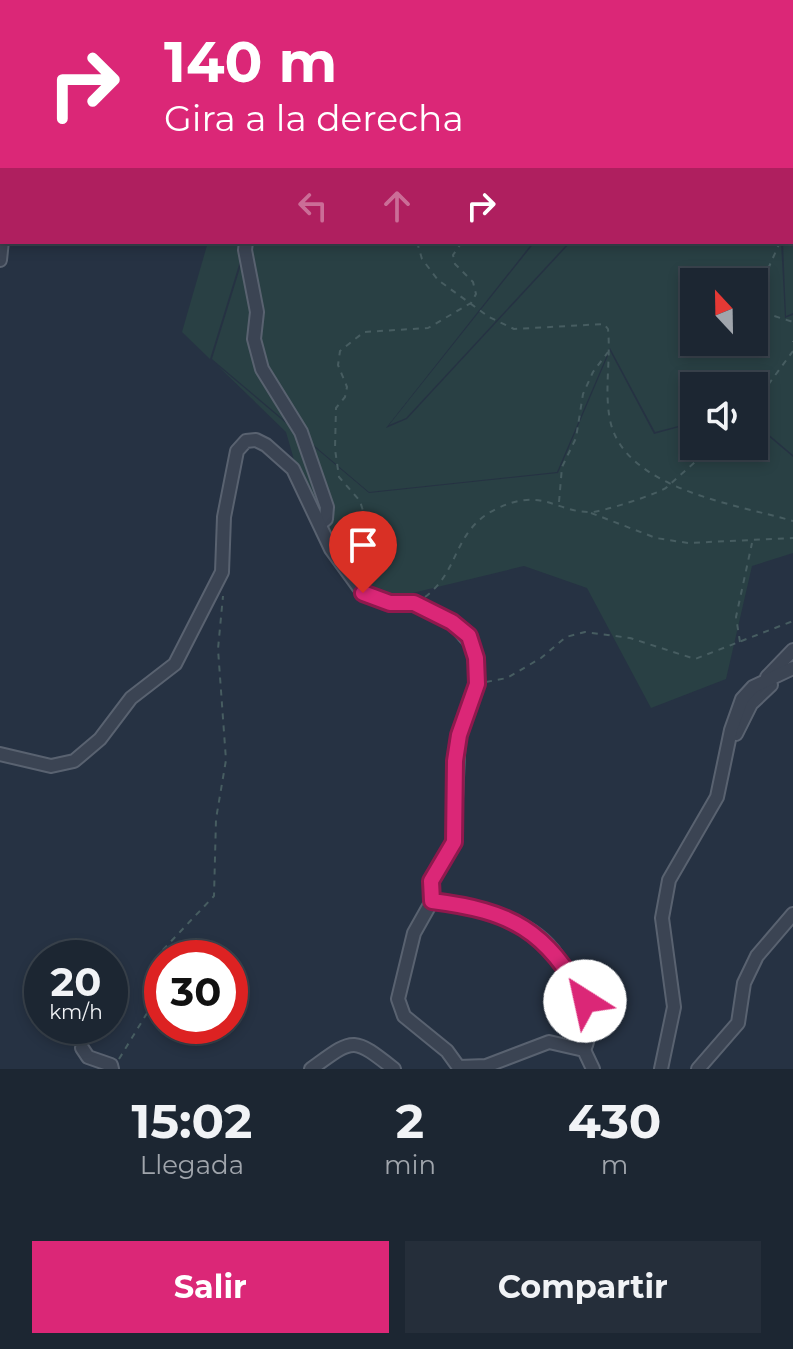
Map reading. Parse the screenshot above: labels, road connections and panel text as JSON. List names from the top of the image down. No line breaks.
{"north":"top","page":{"turn":["140 m","Gira a la derecha"],"speed":"20 km/h","limit":"30","eta":["15:02","Llegada","2","min","430","m"],"buttons":["Salir","Compartir"]}}
